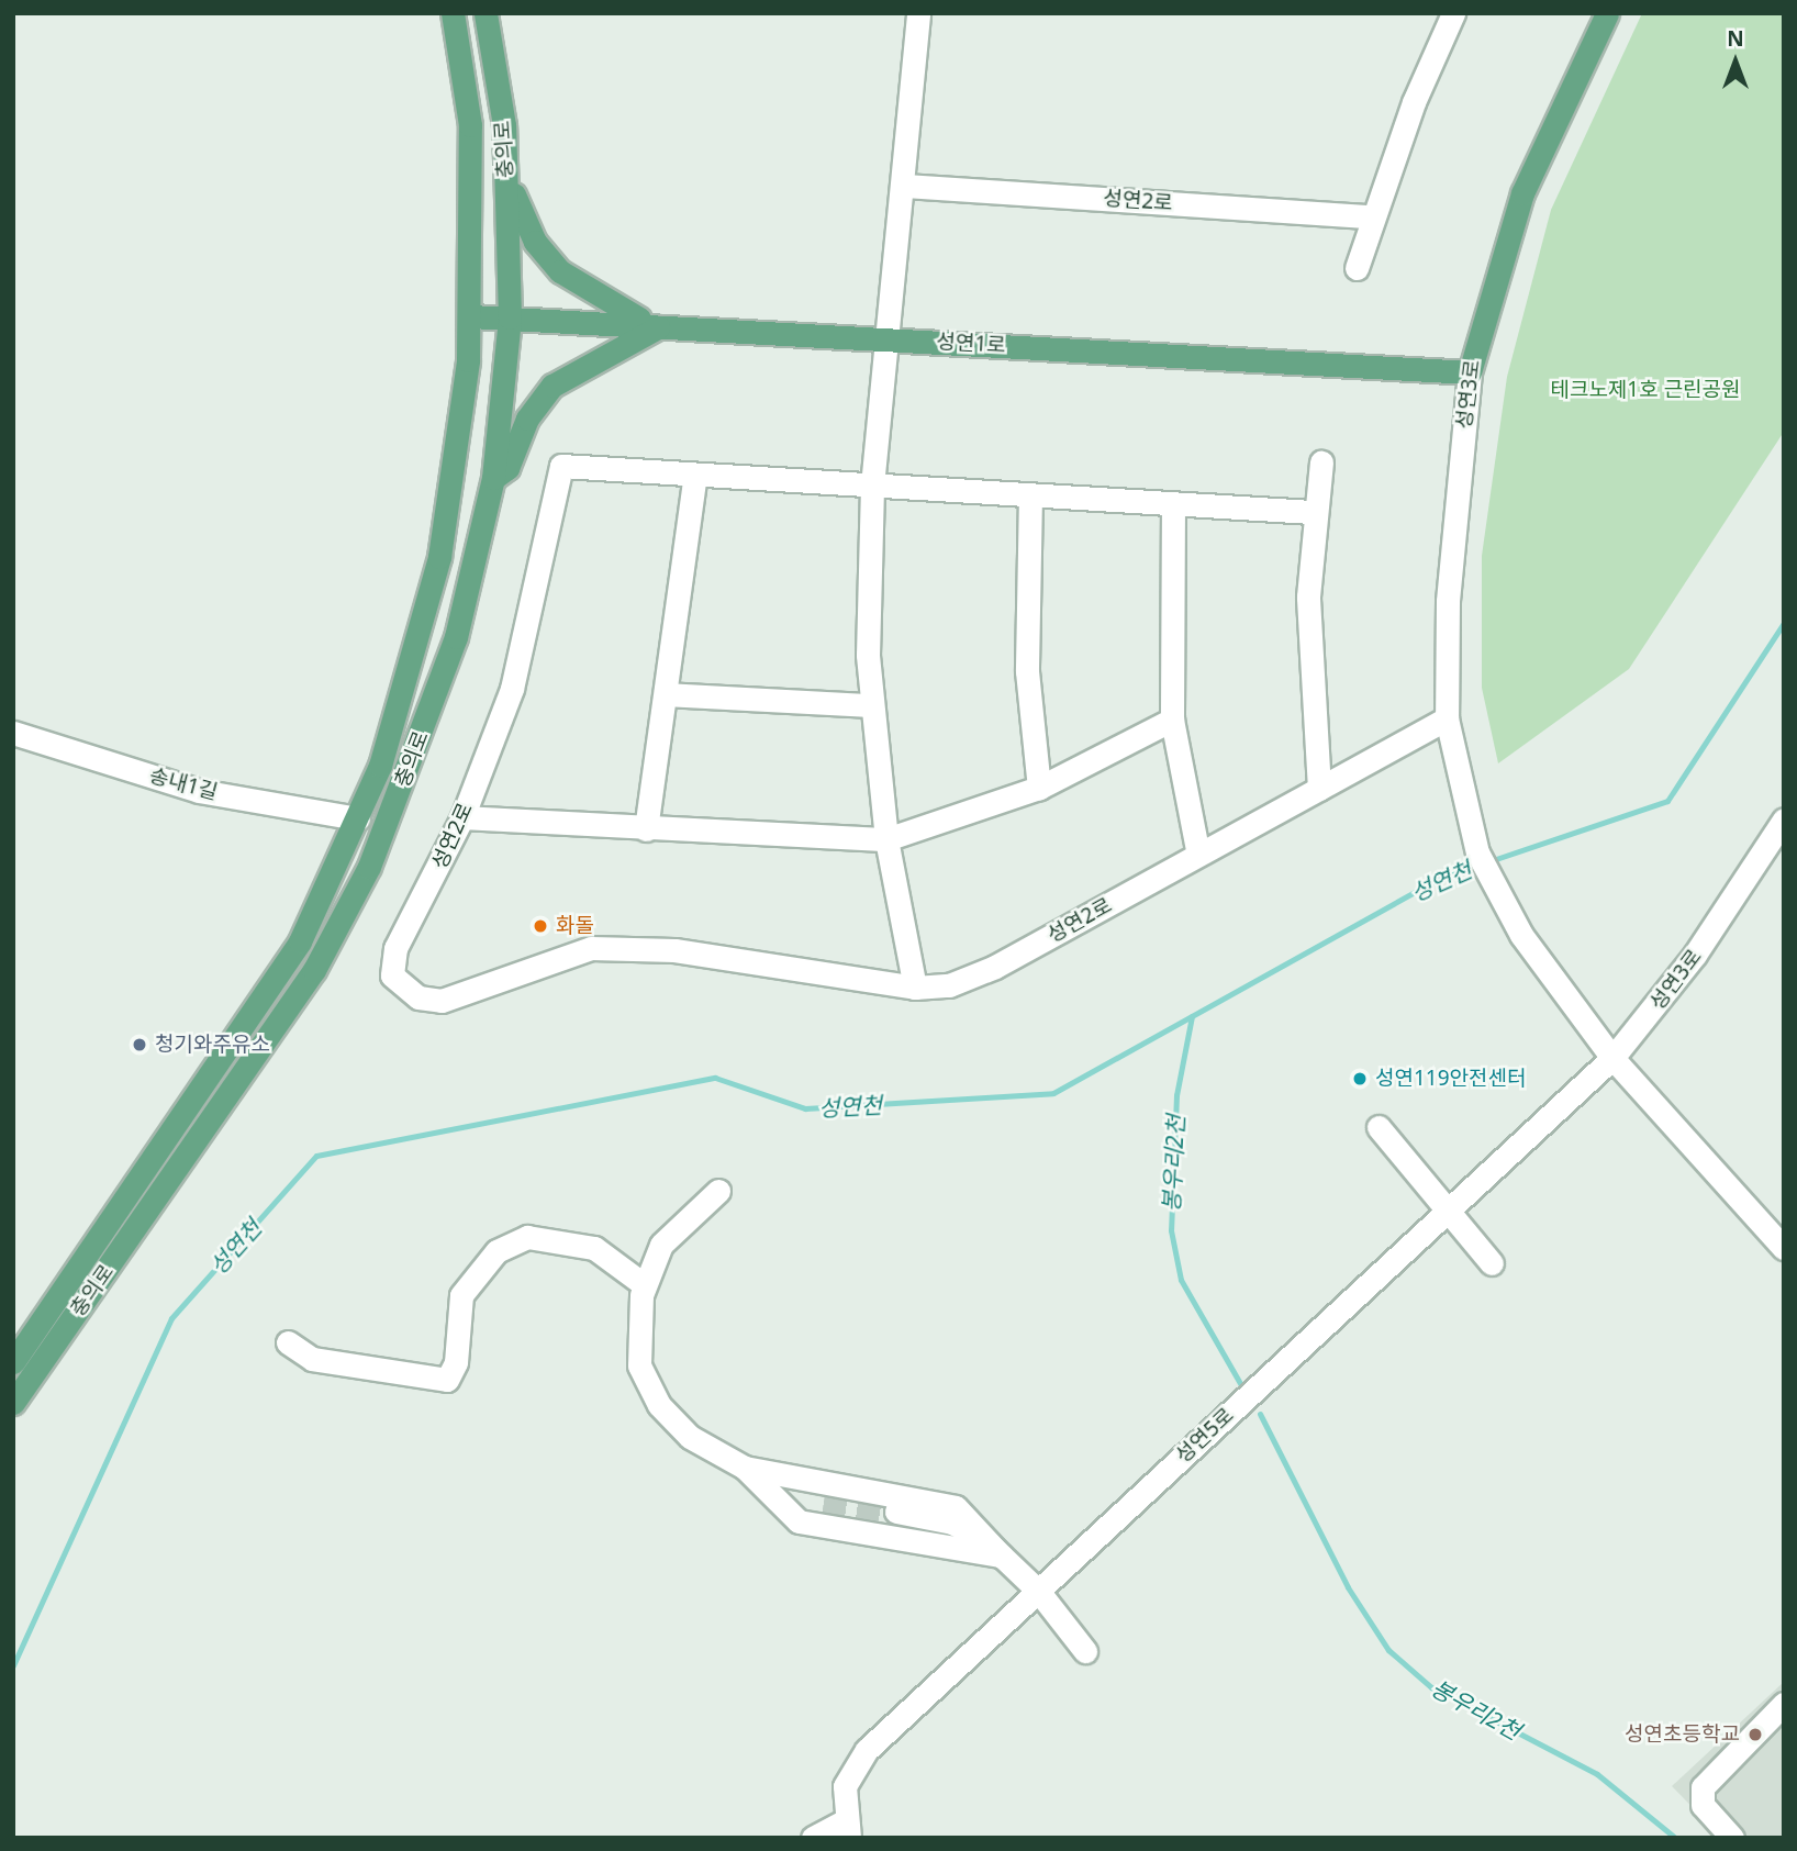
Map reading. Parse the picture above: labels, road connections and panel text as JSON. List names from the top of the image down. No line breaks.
{"streets":{"main road":["충의로","성연1로","성연3로"],"street":["성연2로","송내1길","성연5로"]},"crossings":[["충의로","성연1로"],["충의로","송내1길"],["성연2로","성연3로"],["성연1로","성연3로"],["성연3로","성연5로"]],"water":["성연천","봉우리2천"],"parks":["테크노제1호 근린공원"],"places":["화돌","청기와주유소","성연119안전센터","성연초등학교"],"north":"top"}
